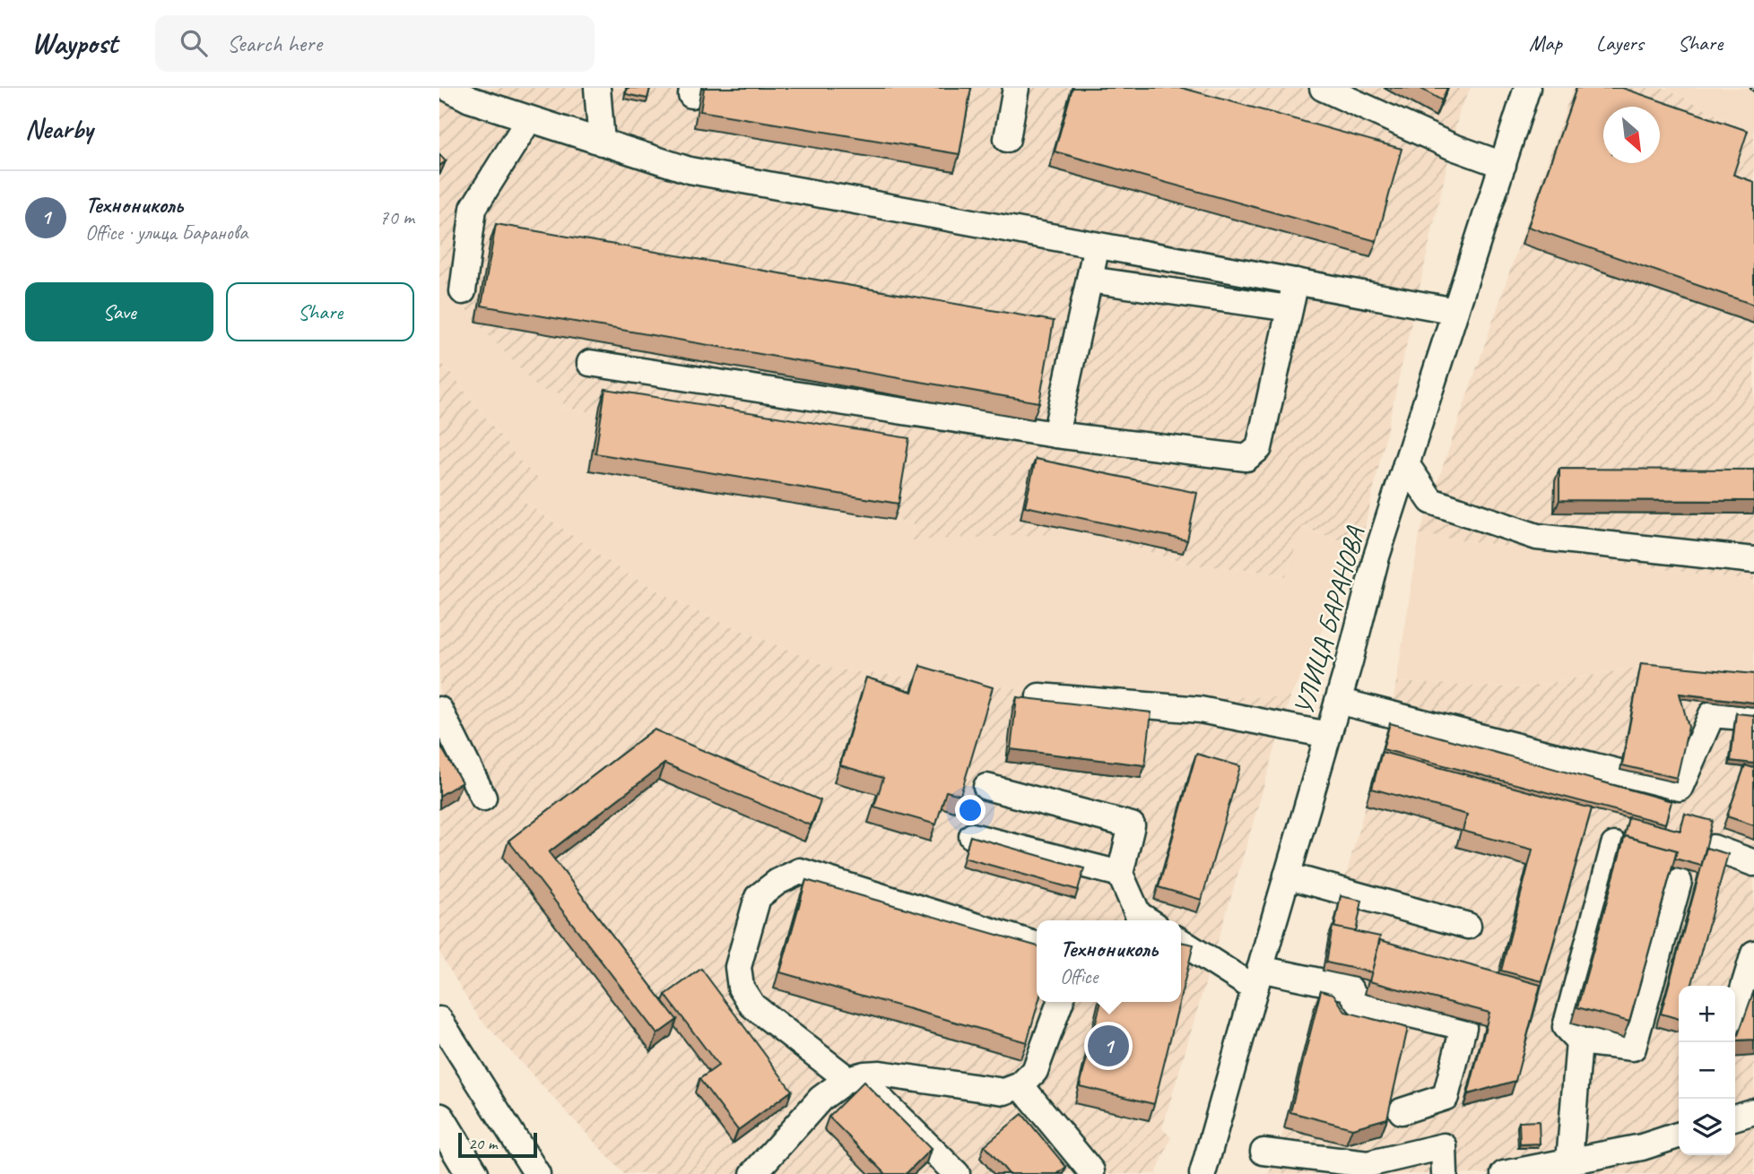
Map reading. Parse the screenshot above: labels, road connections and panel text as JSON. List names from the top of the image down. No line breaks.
{"streets":{"street":["УЛИЦА БАРАНОВА"]},"scale_bar":"20 m","north":"bottom right","page":{"header":"Waypost","search":"Search here","nav":["Map","Layers","Share"],"heading":"Nearby","list":[{"mark":"1","name":"Технониколь","note":"Office · улица Баранова","value":"70 m"}],"buttons":["Save","Share"],"popup":["Технониколь","Office"],"map_buttons":["+","−"],"pins":"1","scale":"20 m"}}
